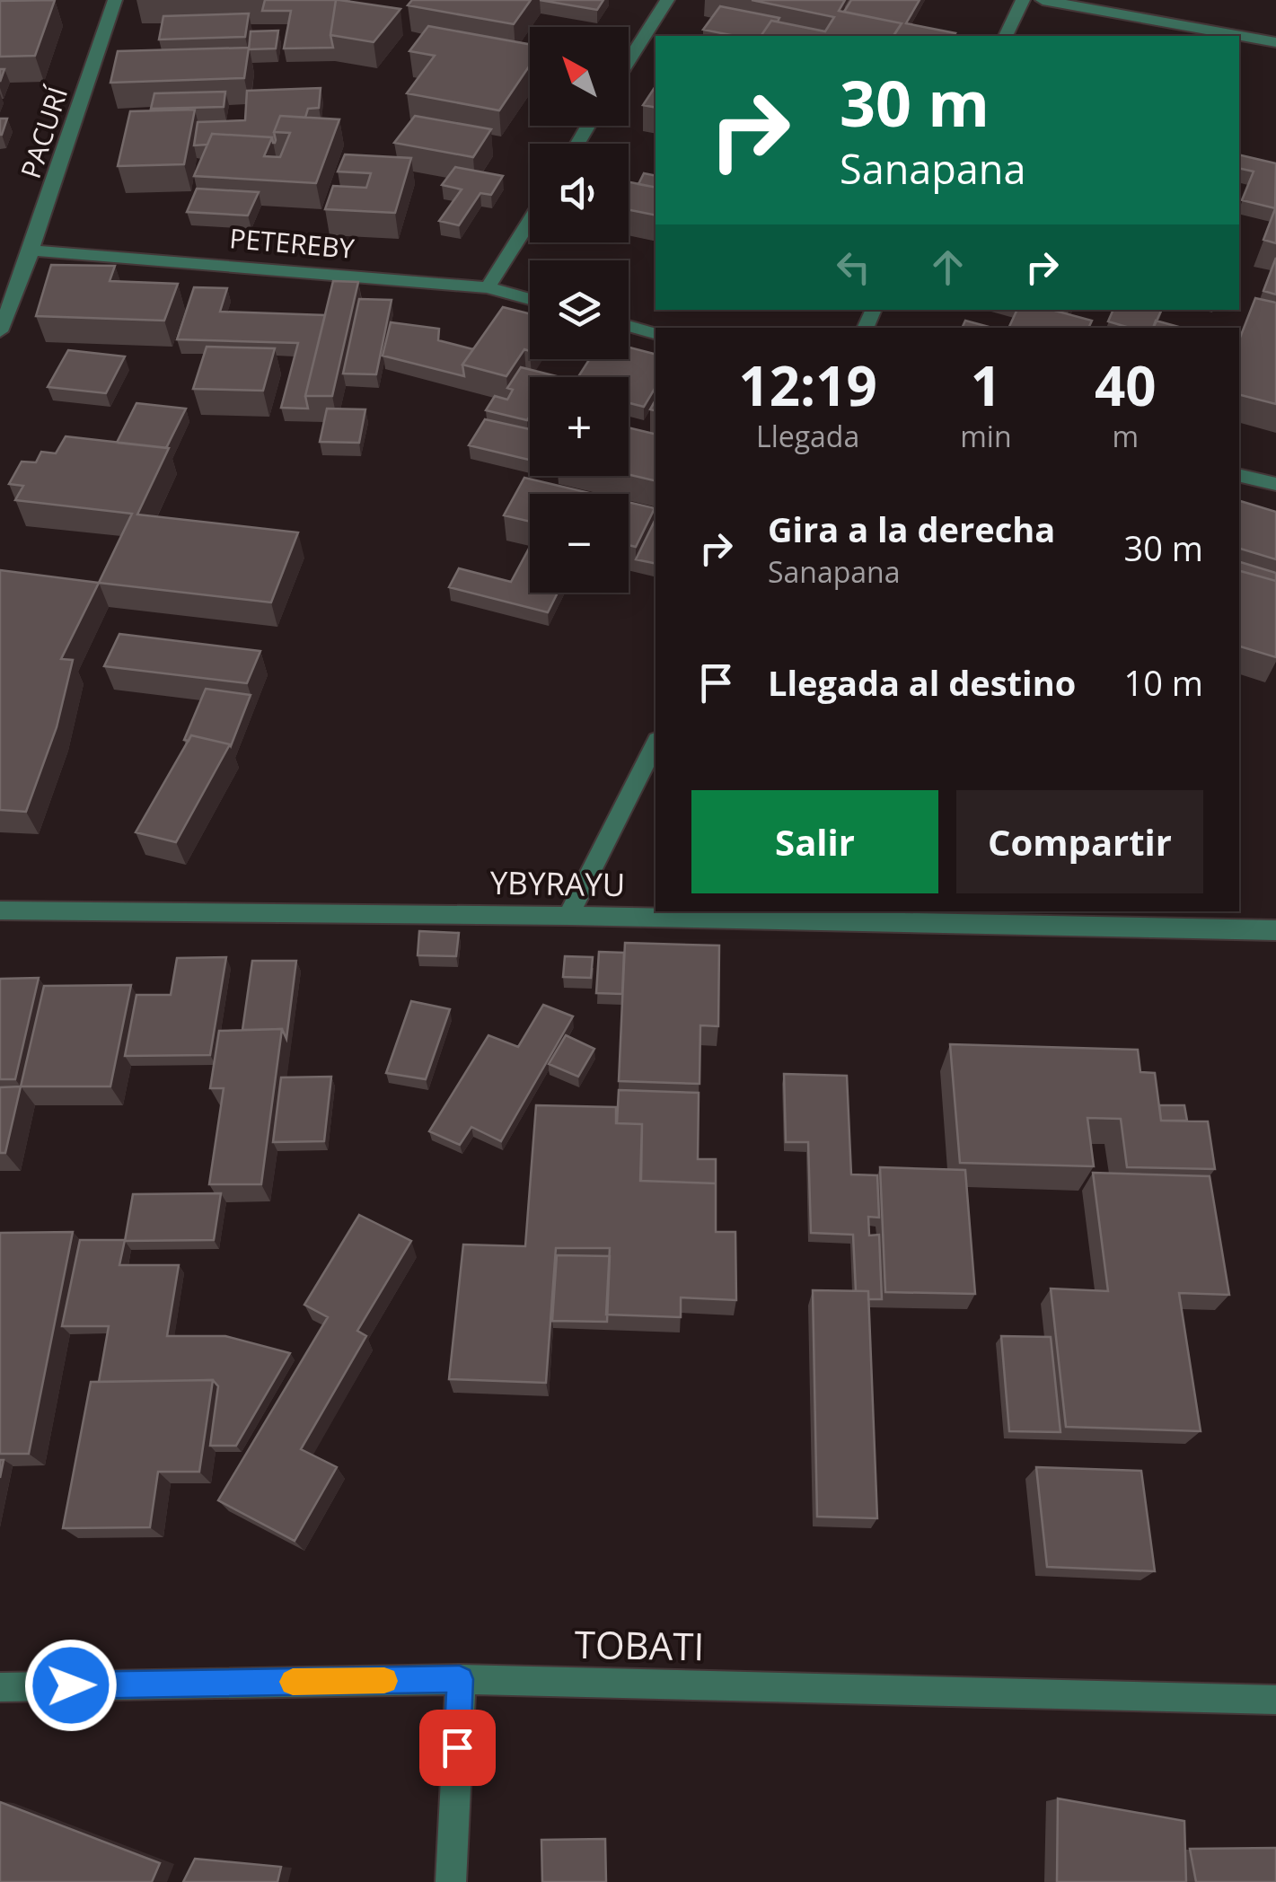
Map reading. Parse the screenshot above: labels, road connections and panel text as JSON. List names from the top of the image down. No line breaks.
{"streets":{"street":["PACURÍ","PETEREBY","YBYRAYU","TOBATI"]},"crossings":[["PACURÍ","PETEREBY"]],"north":"top left","page":{"map_buttons":["+","−"],"turn":["30 m","Sanapana"],"eta":["12:19","Llegada","1","min","40","m"],"list":[{"name":"Gira a la derecha","note":"Sanapana","value":"30 m"},{"name":"Llegada al destino","value":"10 m"}],"buttons":["Salir","Compartir"]}}
